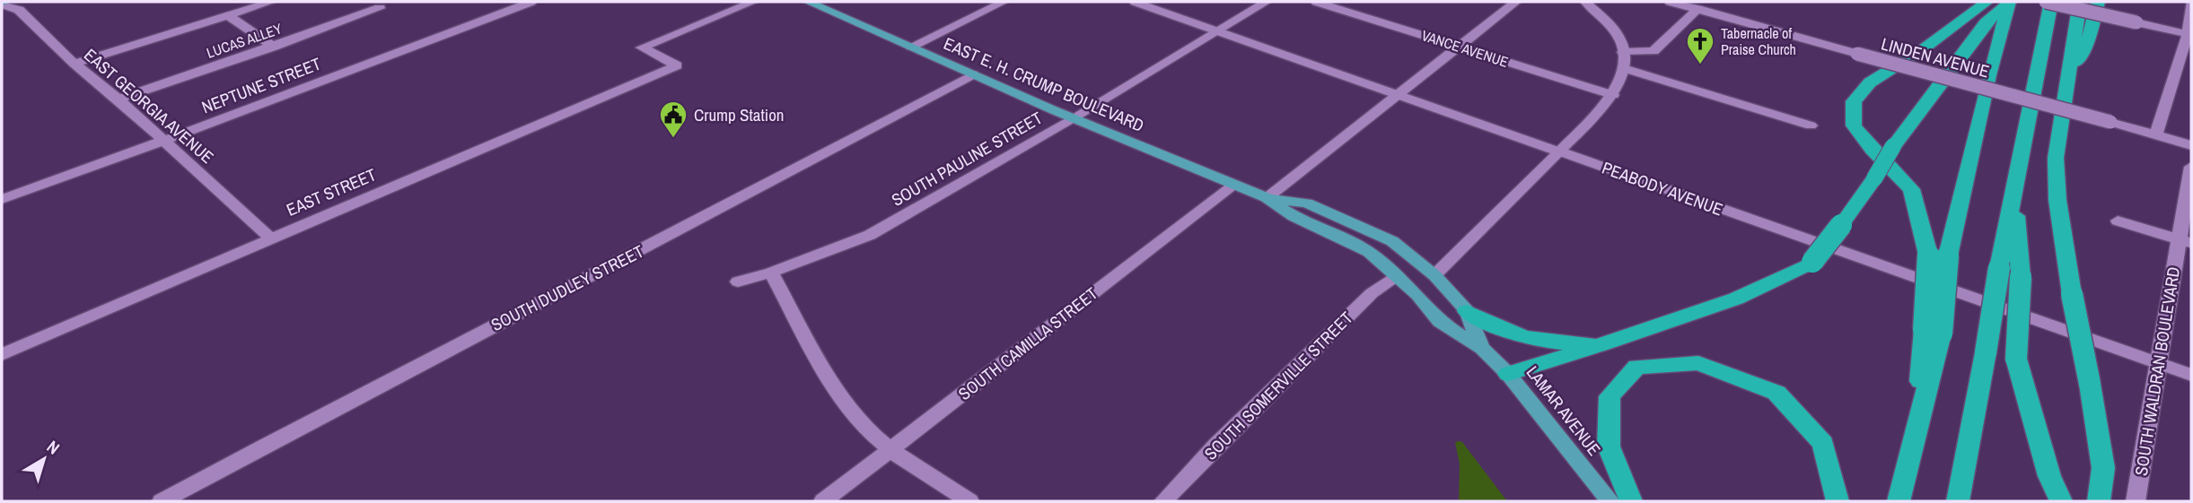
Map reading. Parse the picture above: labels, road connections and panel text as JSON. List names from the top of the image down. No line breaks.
{"streets":{"main road":["EAST E. H. CRUMP BOULEVARD","LAMAR AVENUE"],"street":["LUCAS ALLEY","VANCE AVENUE","LINDEN AVENUE","NEPTUNE STREET","EAST GEORGIA AVENUE","SOUTH PAULINE STREET","PEABODY AVENUE","EAST STREET","SOUTH DUDLEY STREET","SOUTH CAMILLA STREET","SOUTH WALDRAN BOULEVARD","SOUTH SOMERVILLE STREET"]},"crossings":[["LUCAS ALLEY","EAST GEORGIA AVENUE"],["EAST E. H. CRUMP BOULEVARD","SOUTH PAULINE STREET"],["EAST E. H. CRUMP BOULEVARD","SOUTH DUDLEY STREET"],["EAST E. H. CRUMP BOULEVARD","SOUTH CAMILLA STREET"],["EAST E. H. CRUMP BOULEVARD","SOUTH SOMERVILLE STREET"],["EAST E. H. CRUMP BOULEVARD","LAMAR AVENUE"],["NEPTUNE STREET","EAST GEORGIA AVENUE"],["EAST GEORGIA AVENUE","EAST STREET"],["SOUTH PAULINE STREET","PEABODY AVENUE"],["PEABODY AVENUE","SOUTH WALDRAN BOULEVARD"]],"places":{"church":["Tabernacle of Praise Church"],"public building":["Crump Station"]},"north":"top right"}
